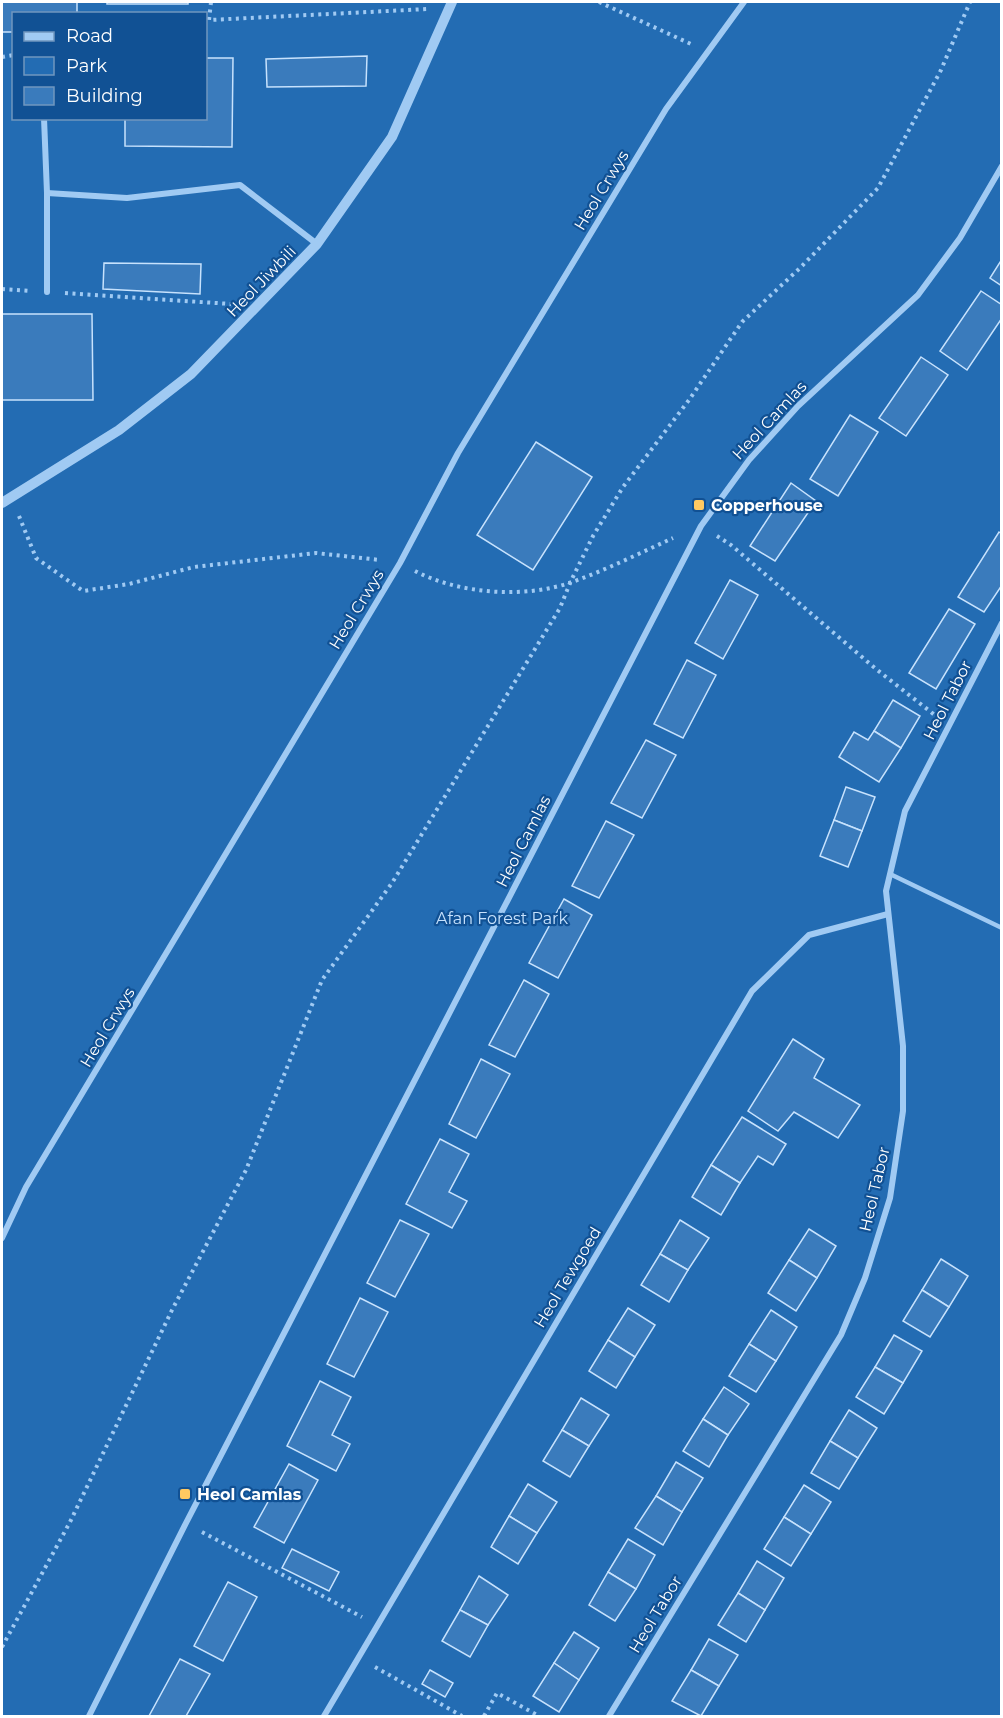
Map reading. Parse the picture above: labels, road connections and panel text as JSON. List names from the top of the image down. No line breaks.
{"streets":{"street":["Heol Crwys","Heol Jiwbili","Heol Camlas","Heol Tabor","Heol Tewgoed"]},"crossings":[["Heol Tabor","Heol Tewgoed"]],"parks":["Afan Forest Park"],"places":{"transit":["Copperhouse","Heol Camlas"]},"legend":["Road","Park","Building"]}
